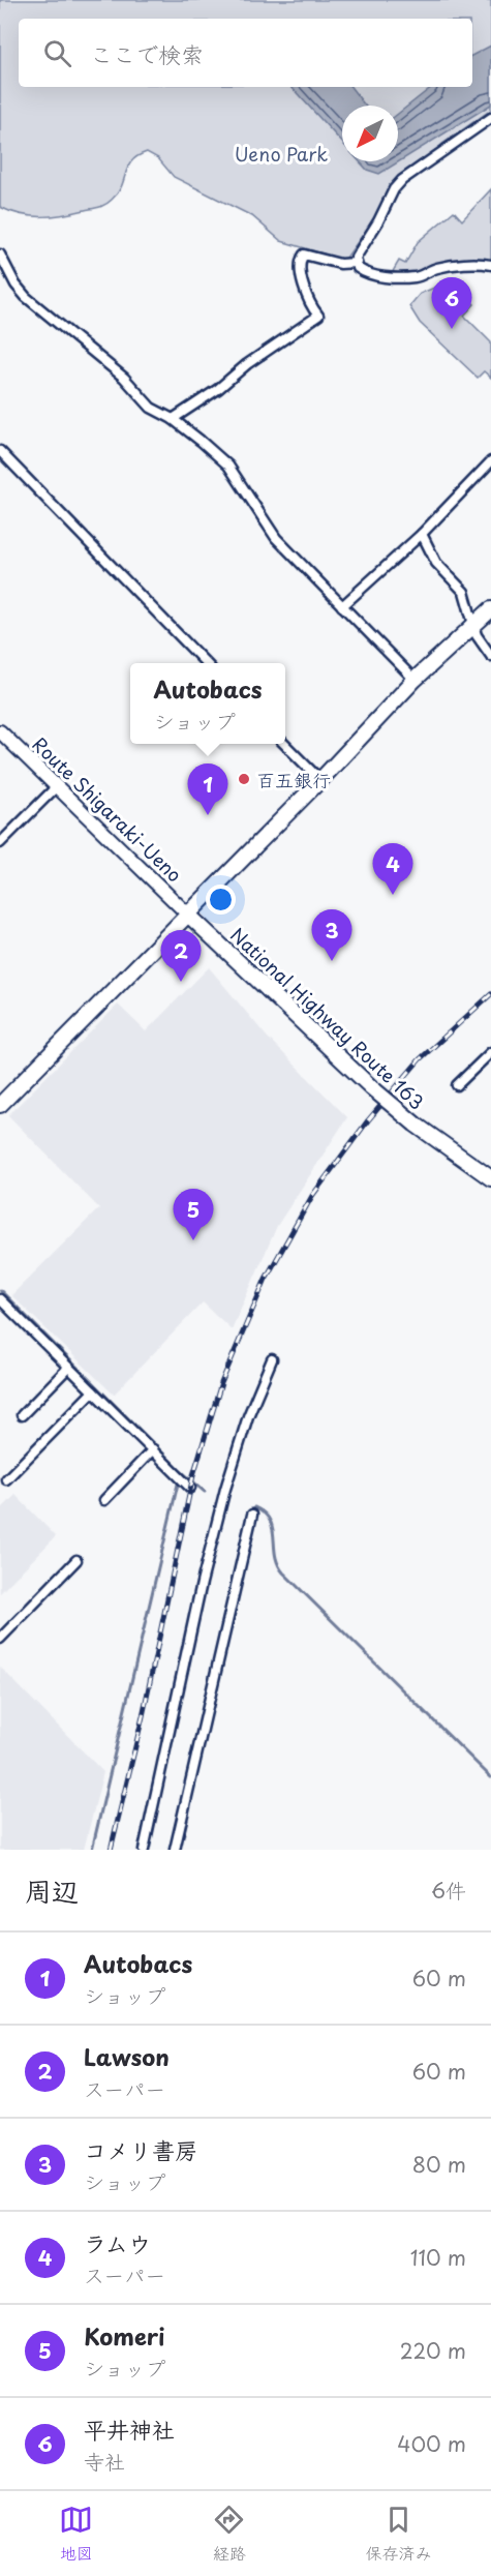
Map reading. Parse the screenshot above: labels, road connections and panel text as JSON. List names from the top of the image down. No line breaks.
{"streets":{"highway":["National Highway Route 163"],"main road":["Route Shigaraki-Ueno"]},"crossings":[["Route Shigaraki-Ueno","National Highway Route 163"]],"parks":["Ueno Park"],"places":["百五銀行"],"north":"bottom left","page":{"search":"ここで検索","pins":["6","1","4","3","2","5"],"popup":["Autobacs","ショップ"],"heading":["周辺","6件"],"list":[{"mark":"1","name":"Autobacs","note":"ショップ","value":"60 m"},{"mark":"2","name":"Lawson","note":"スーパー","value":"60 m"},{"mark":"3","name":"コメリ書房","note":"ショップ","value":"80 m"},{"mark":"4","name":"ラムウ","note":"スーパー","value":"110 m"},{"mark":"5","name":"Komeri","note":"ショップ","value":"220 m"},{"mark":"6","name":"平井神社","note":"寺社","value":"400 m"}],"nav":["地図","経路","保存済み"]}}
